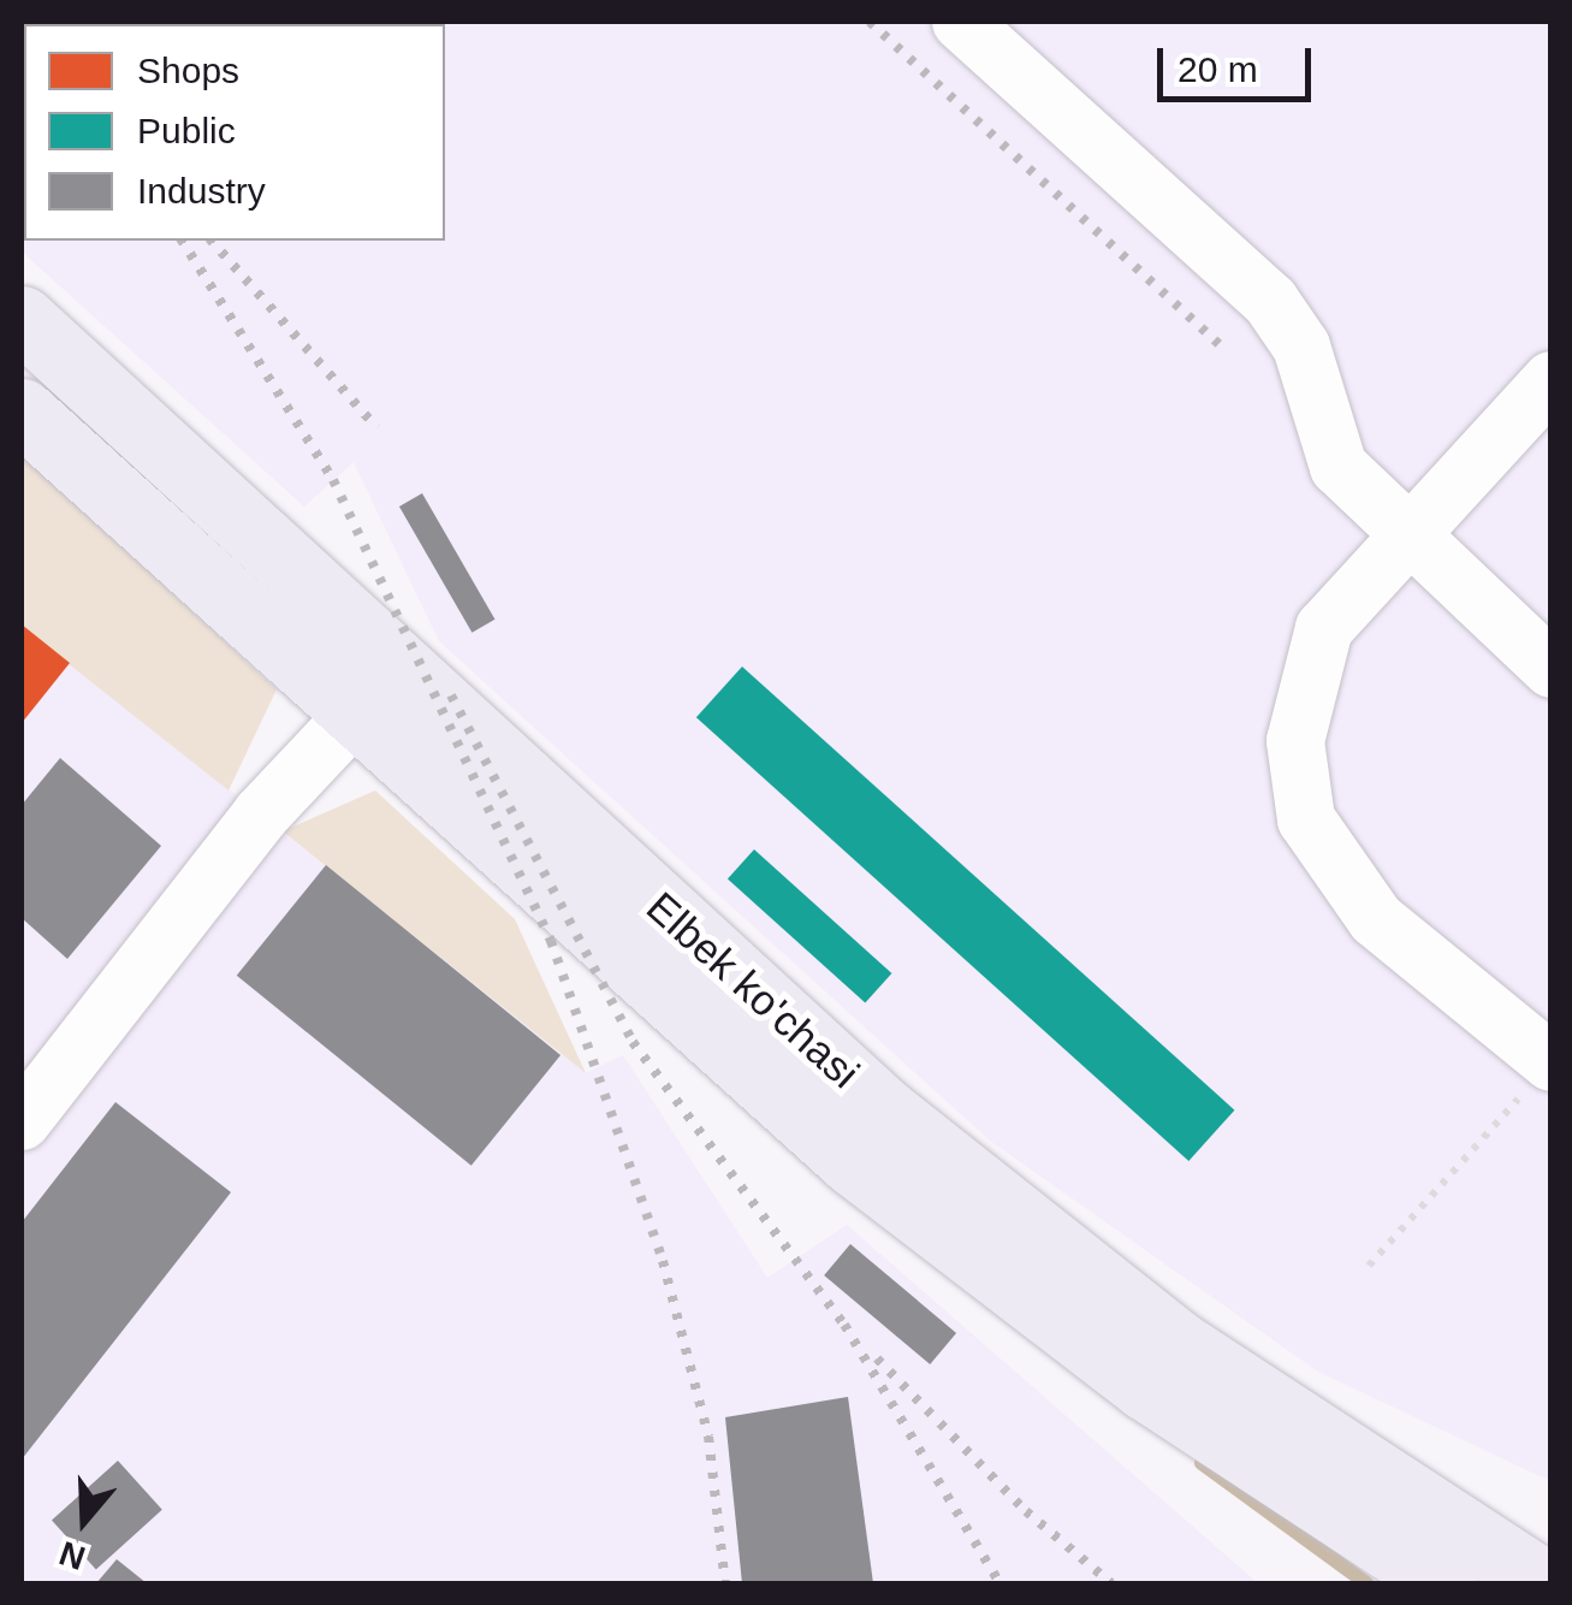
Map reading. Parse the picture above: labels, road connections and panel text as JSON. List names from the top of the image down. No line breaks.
{"streets":{"main road":["Elbek ko'chasi"]},"legend":["Shops","Public","Industry"],"scale_bar":"20 m","north":"bottom"}
